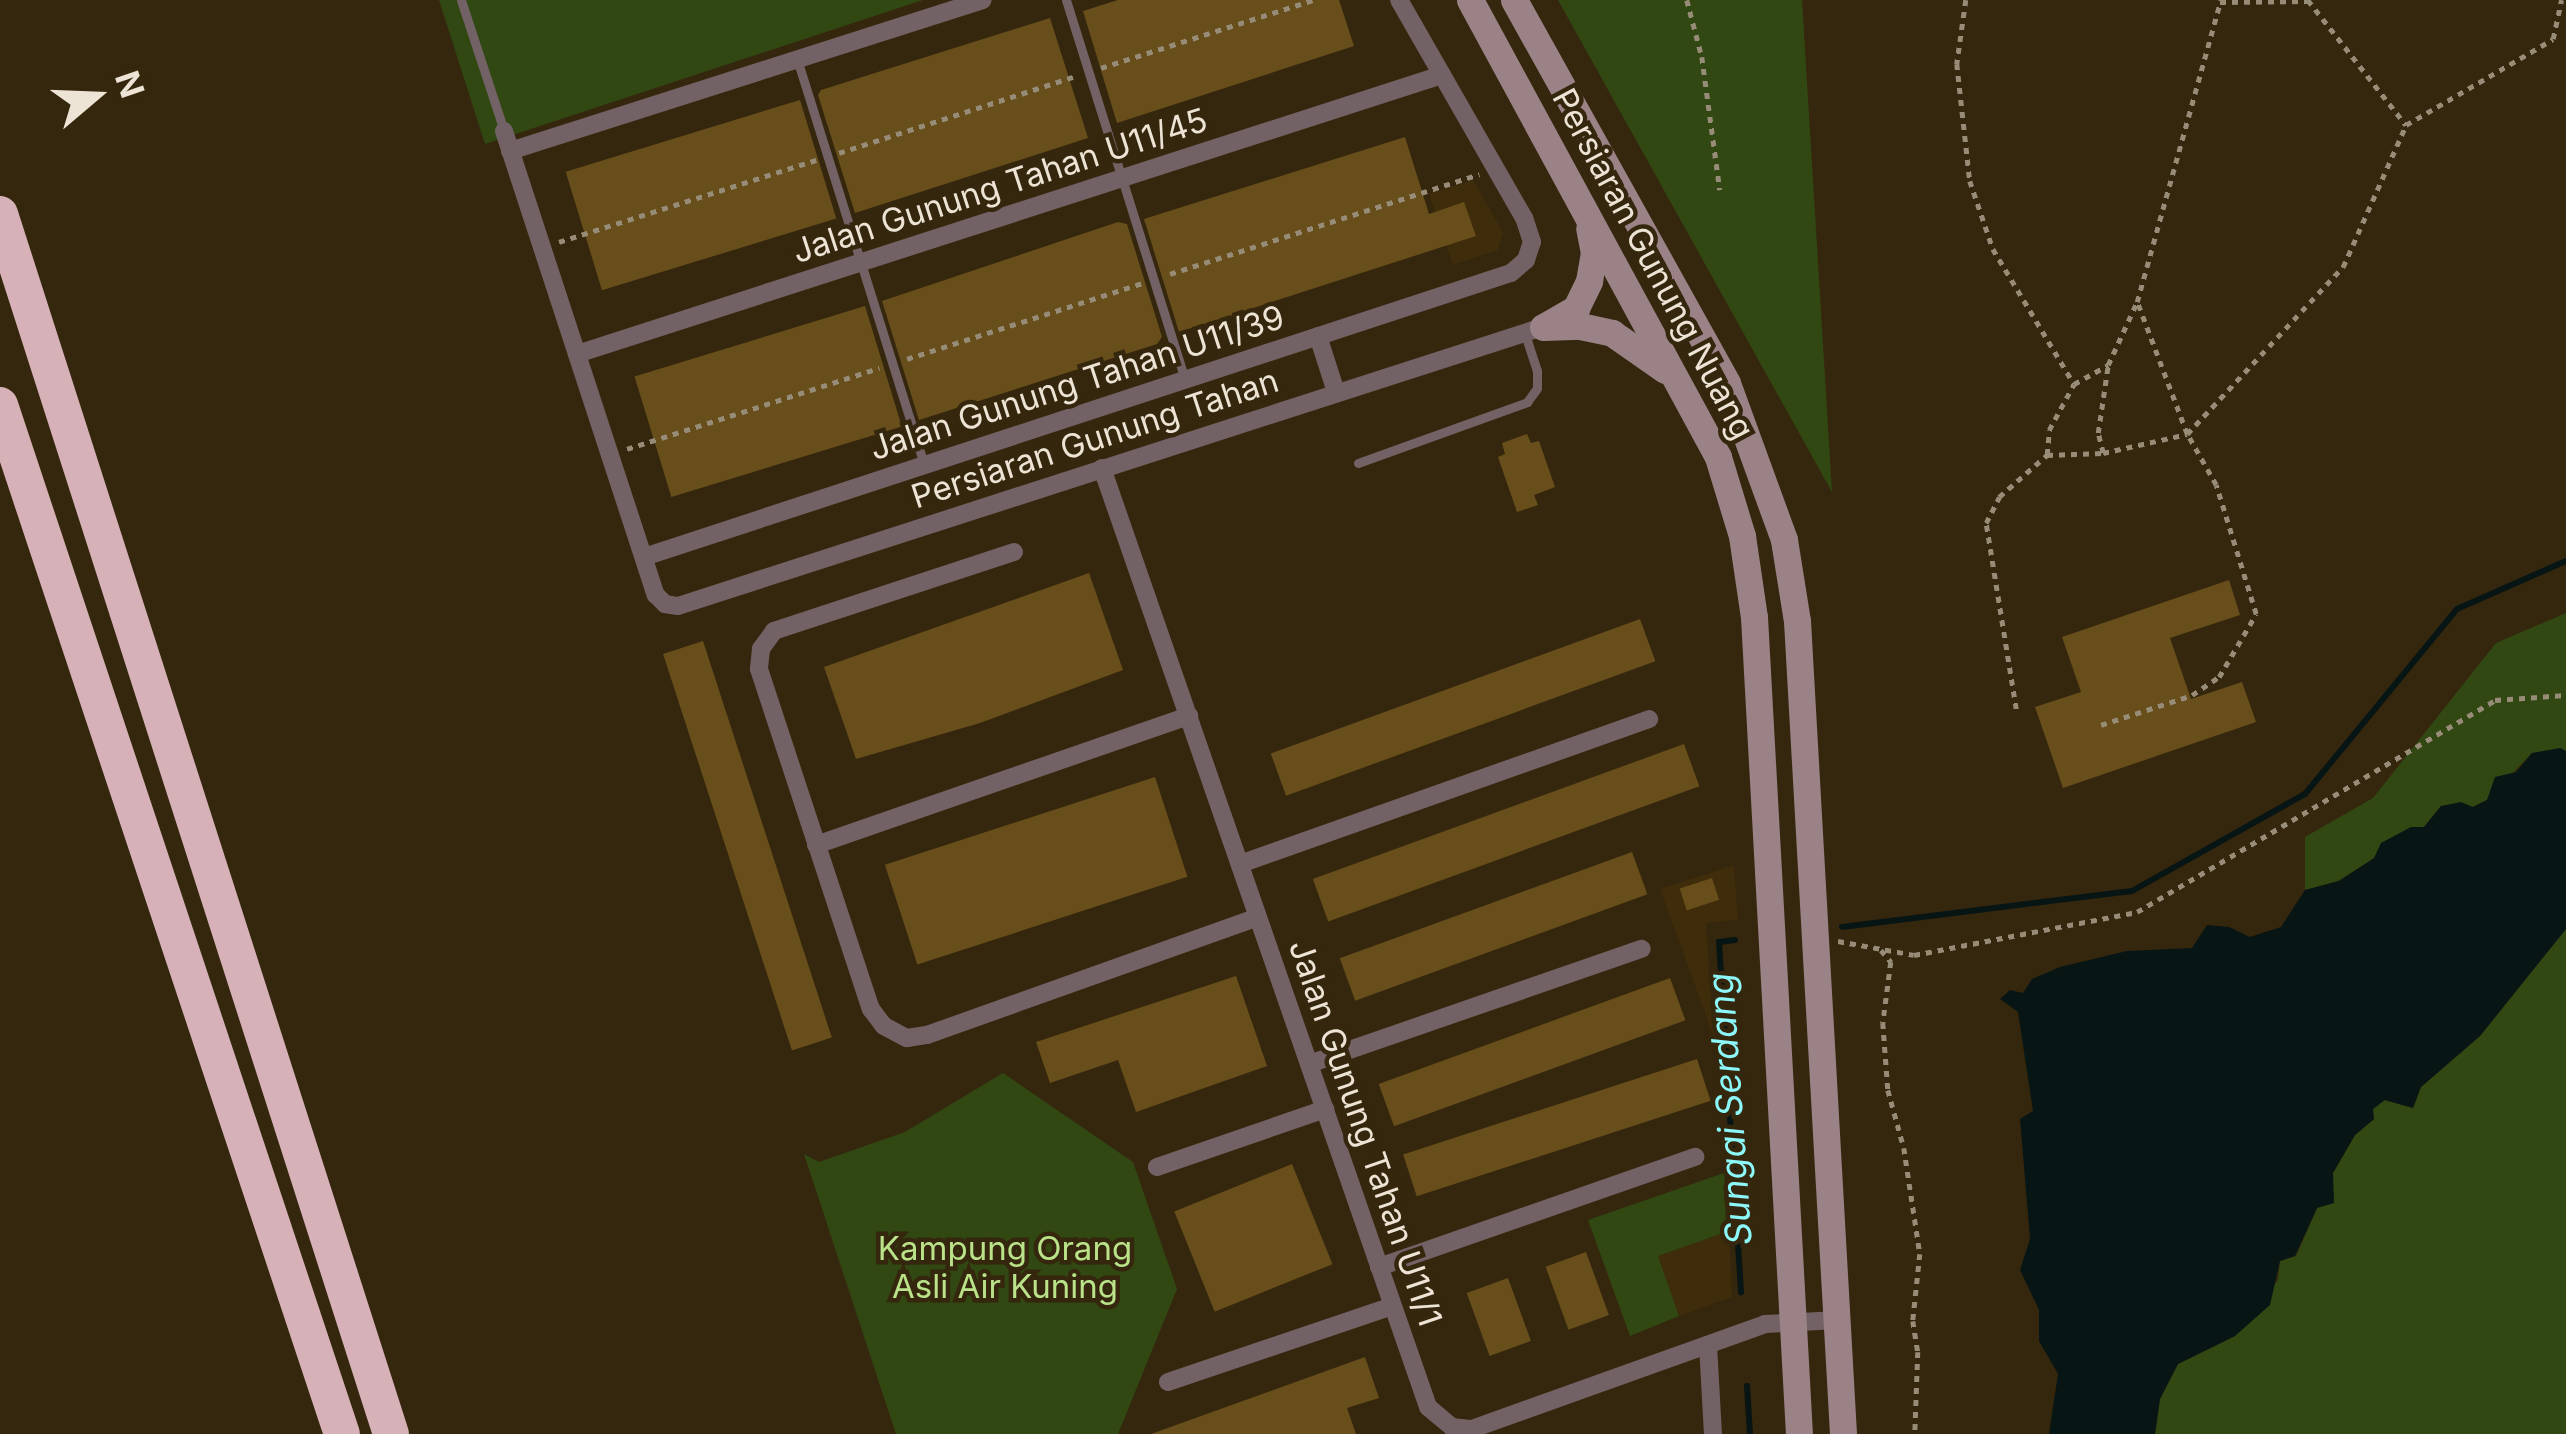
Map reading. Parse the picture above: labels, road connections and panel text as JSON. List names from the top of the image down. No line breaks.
{"streets":{"street":["Jalan Gunung Tahan U11/45","Persiaran Gunung Nuang","Jalan Gunung Tahan U11/39","Persiaran Gunung Tahan","Jalan Gunung Tahan U11/1"]},"crossings":[["Persiaran Gunung Nuang","Jalan Gunung Tahan U11/1"],["Jalan Gunung Tahan U11/39","Persiaran Gunung Tahan"],["Persiaran Gunung Tahan","Jalan Gunung Tahan U11/1"]],"water":["Sungai Serdang"],"parks":["Kampung Orang Asli Air Kuning"],"north":"right"}
